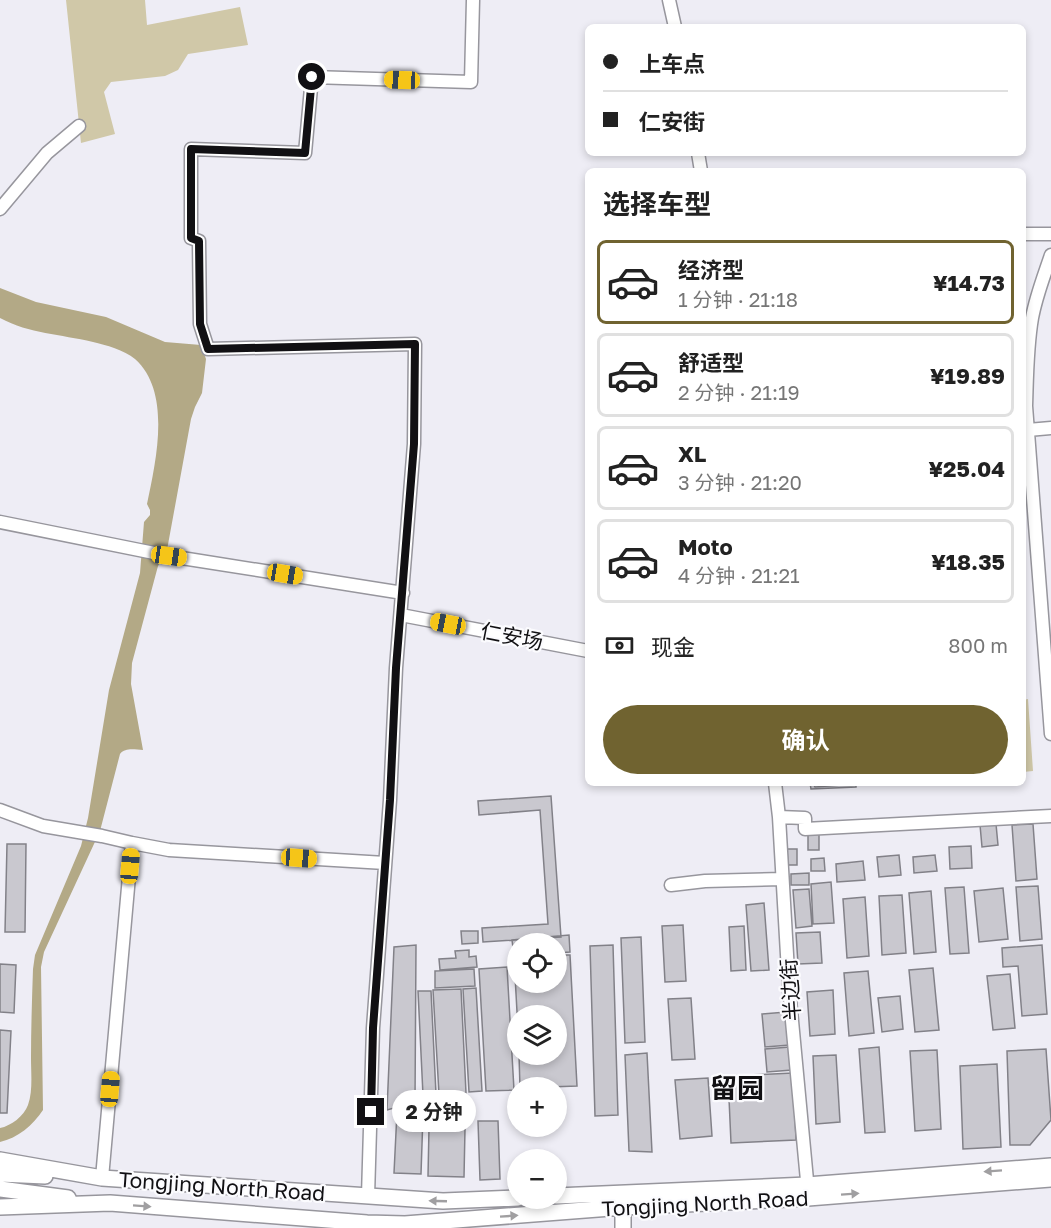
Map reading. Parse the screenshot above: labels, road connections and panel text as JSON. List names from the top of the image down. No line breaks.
{"streets":{"main road":["Tongjing North Road"],"street":["仁安场","半边街"]},"crossings":[["半边街","Tongjing North Road"]],"districts":["留园"],"page":{"banner":["上车点","仁安街"],"heading":"选择车型","list":[{"name":"经济型","note":"1 分钟 · 21:18","value":"¥14.73"},{"name":"舒适型","note":"2 分钟 · 21:19","value":"¥19.89"},{"name":"XL","note":"3 分钟 · 21:20","value":"¥25.04"},{"name":"Moto","note":"4 分钟 · 21:21","value":"¥18.35"}],"pay":["现金","800 m"],"buttons":"确认","map_buttons":["+","−"],"bubble":"2 分钟"}}
